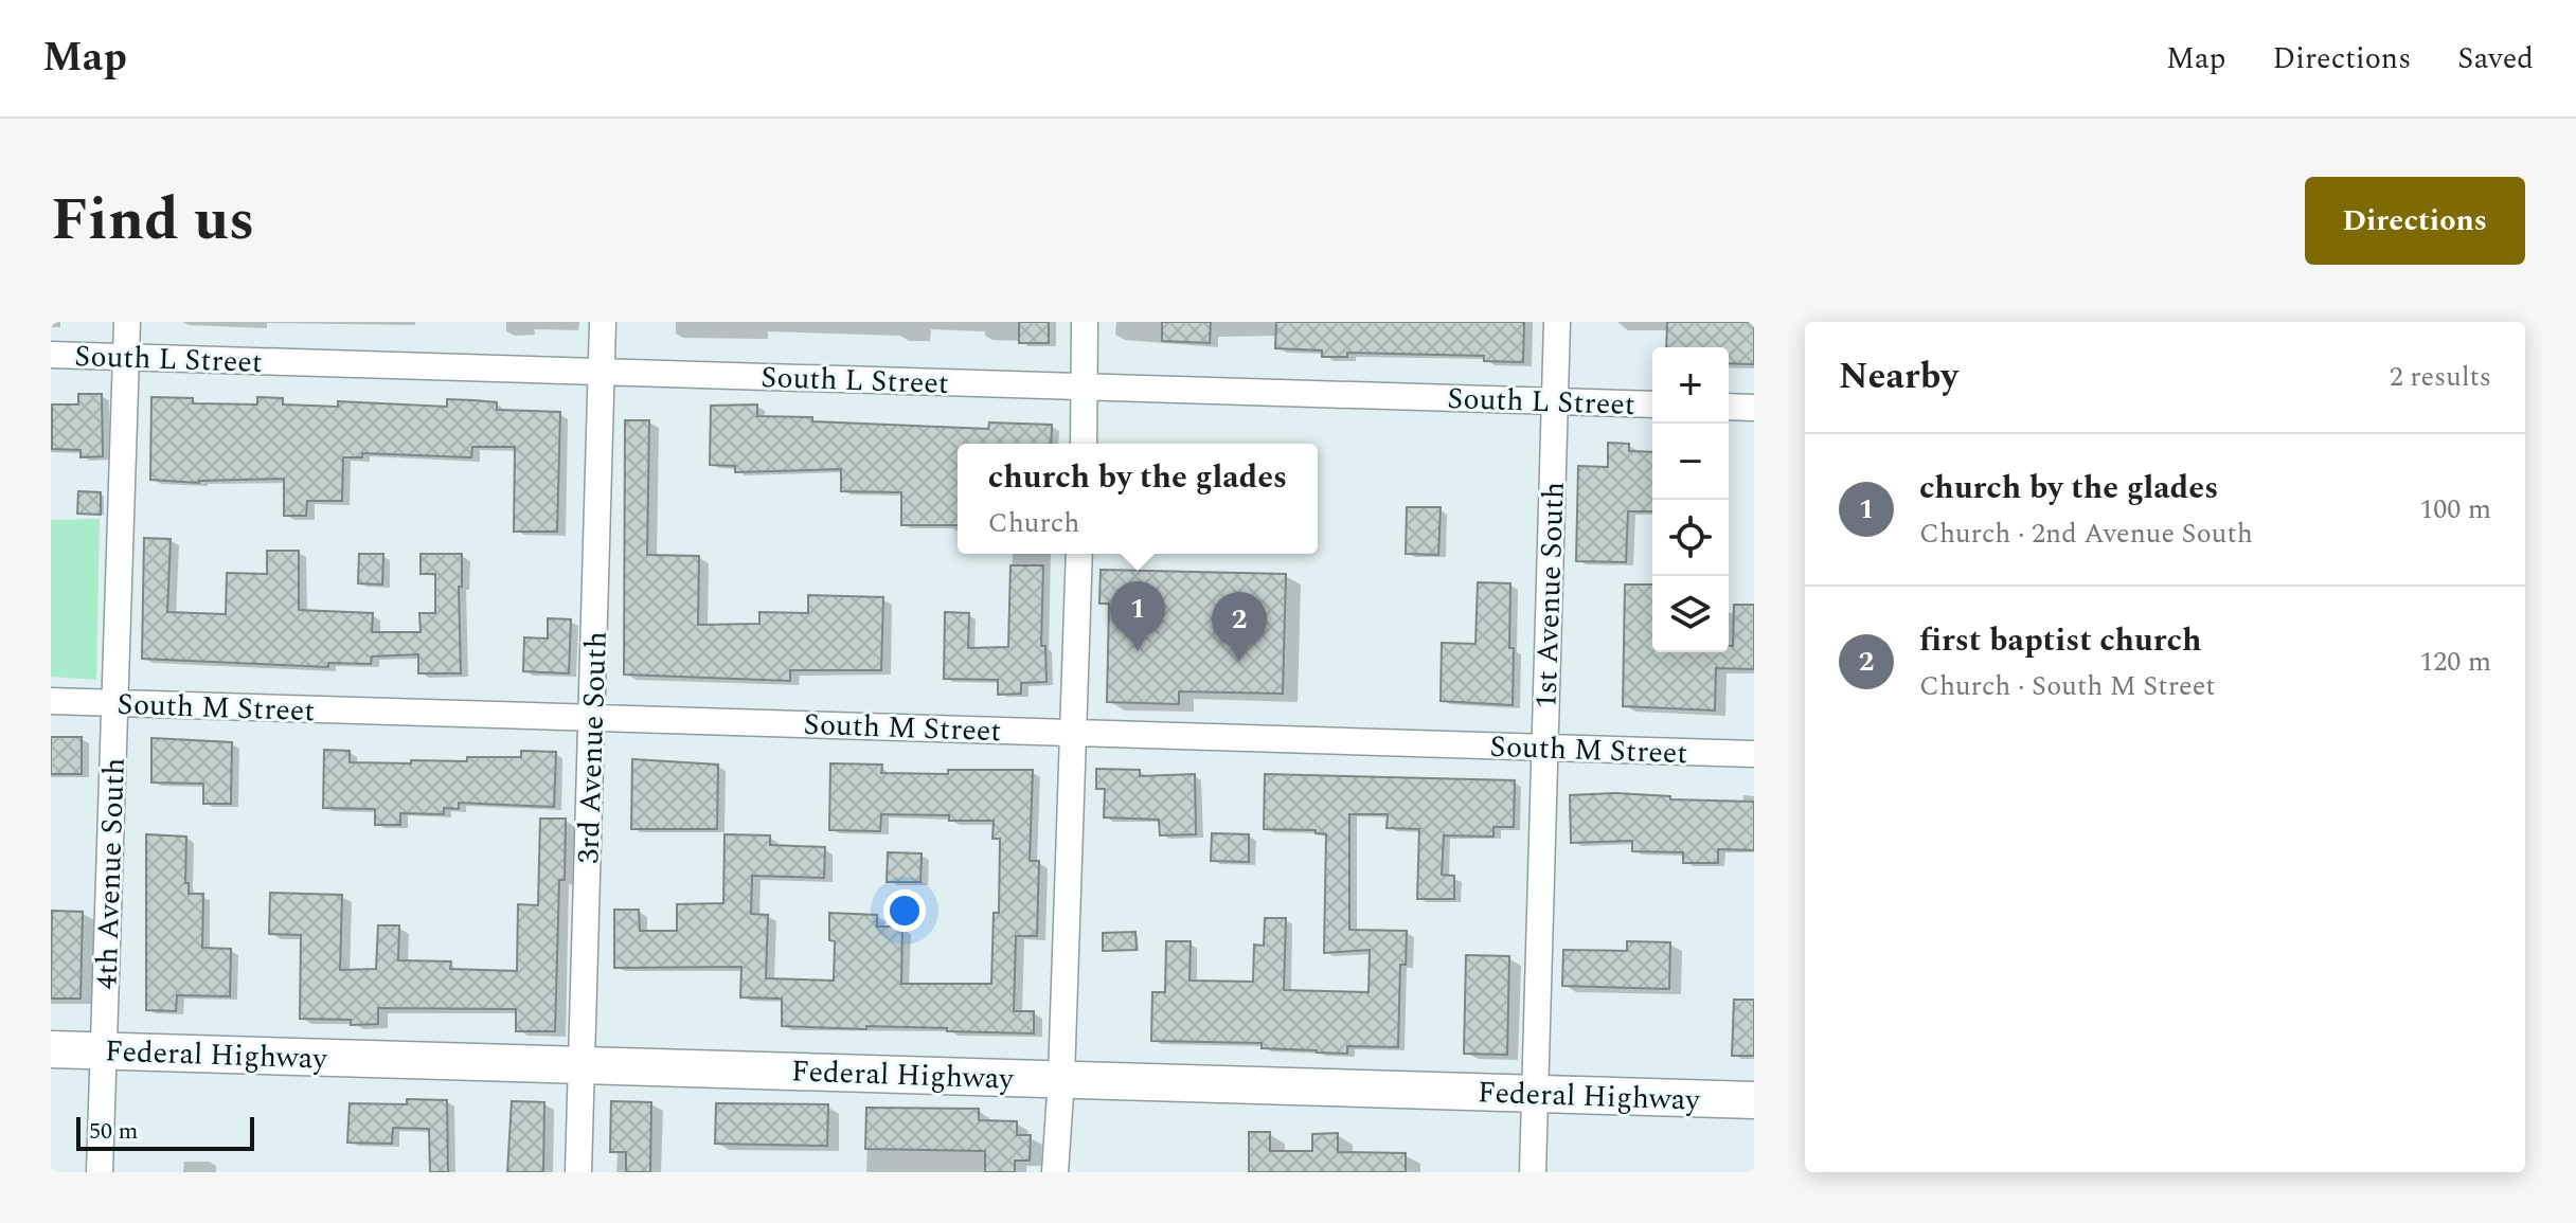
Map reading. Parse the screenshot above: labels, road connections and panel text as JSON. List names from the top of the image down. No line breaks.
{"streets":{"main road":["Federal Highway"],"street":["South L Street","1st Avenue South","South M Street","3rd Avenue South","4th Avenue South"]},"crossings":[["South L Street","1st Avenue South"],["South L Street","3rd Avenue South"],["South L Street","4th Avenue South"],["1st Avenue South","South M Street"],["1st Avenue South","Federal Highway"],["South M Street","3rd Avenue South"],["South M Street","4th Avenue South"],["3rd Avenue South","Federal Highway"],["4th Avenue South","Federal Highway"]],"scale_bar":"50 m","page":{"header":"Map","nav":["Map","Directions","Saved"],"title":"Find us","buttons":"Directions","heading":["Nearby","2 results"],"map_buttons":["+","−"],"list":[{"mark":"1","name":"church by the glades","note":"Church · 2nd Avenue South","value":"100 m"},{"mark":"2","name":"first baptist church","note":"Church · South M Street","value":"120 m"}],"popup":["church by the glades","Church"],"pins":["1","2"],"scale":"50 m"}}
